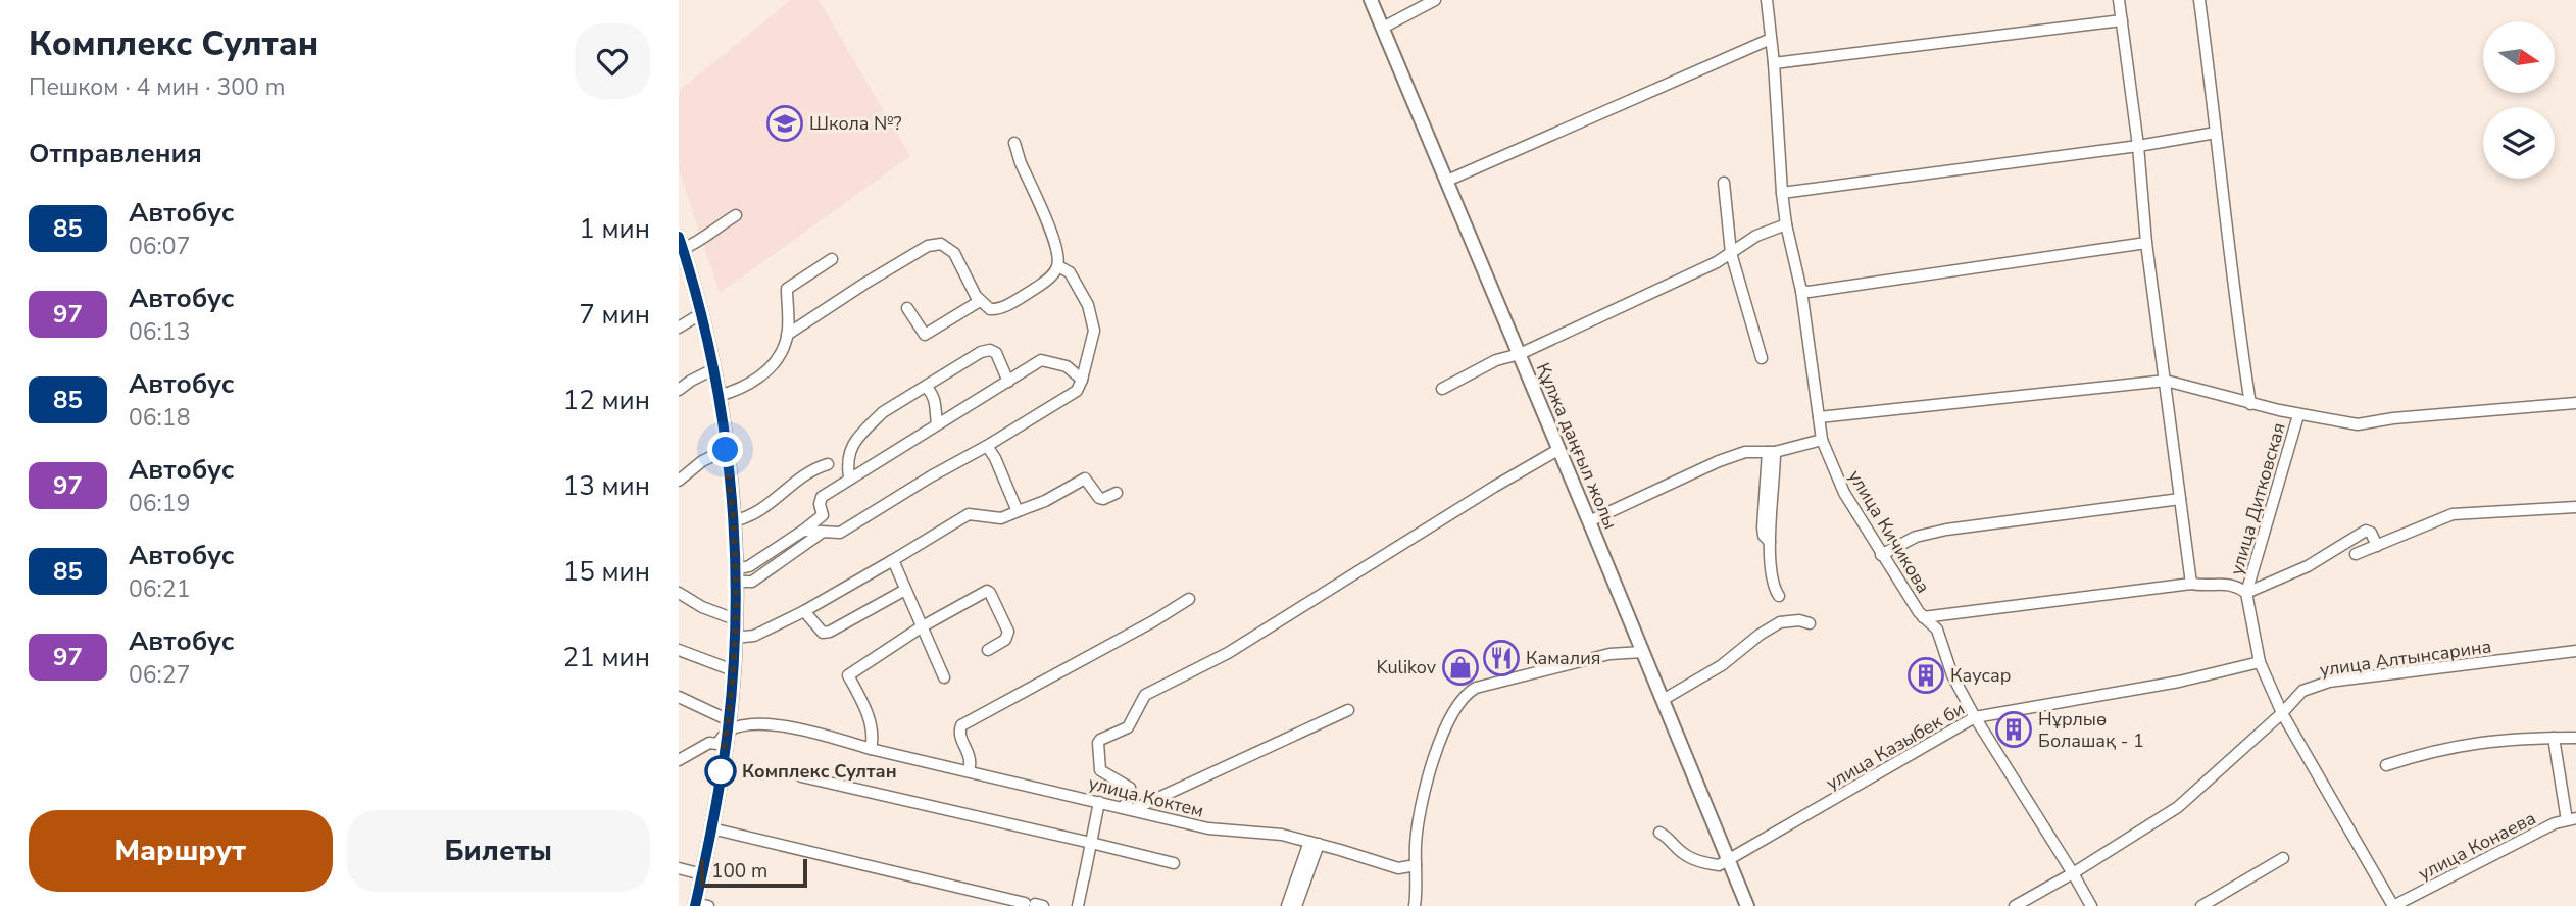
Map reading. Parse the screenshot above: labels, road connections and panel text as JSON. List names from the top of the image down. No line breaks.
{"streets":{"main road":["Құлжа даңғыл жолы"],"street":["улица Дитковская","улица Кичикова","улица Алтынсарина","улица Казыбек би","улица Коктем","улица Конаева"]},"crossings":[["Құлжа даңғыл жолы","улица Казыбек би"],["улица Кичикова","улица Алтынсарина"],["улица Кичикова","улица Казыбек би"]],"places":{"school or university":["Школа №?"],"restaurant":["Камалия"],"shop":["Kulikov"],"building":["Каусар","Нұрлыө Болашақ - 1"],"other":["Комплекс Султан"]},"lines":["bus line 85"],"scale_bar":"100 m","north":"right","page":{"heading":[["Комплекс Султан","Пешком · 4 мин · 300 m"],"Отправления"],"list":[{"mark":"85","name":"Автобус","note":"06:07","value":"1 мин"},{"mark":"97","name":"Автобус","note":"06:13","value":"7 мин"},{"mark":"85","name":"Автобус","note":"06:18","value":"12 мин"},{"mark":"97","name":"Автобус","note":"06:19","value":"13 мин"},{"mark":"85","name":"Автобус","note":"06:21","value":"15 мин"},{"mark":"97","name":"Автобус","note":"06:27","value":"21 мин"}],"buttons":["Маршрут","Билеты"],"scale":"100 m"}}
